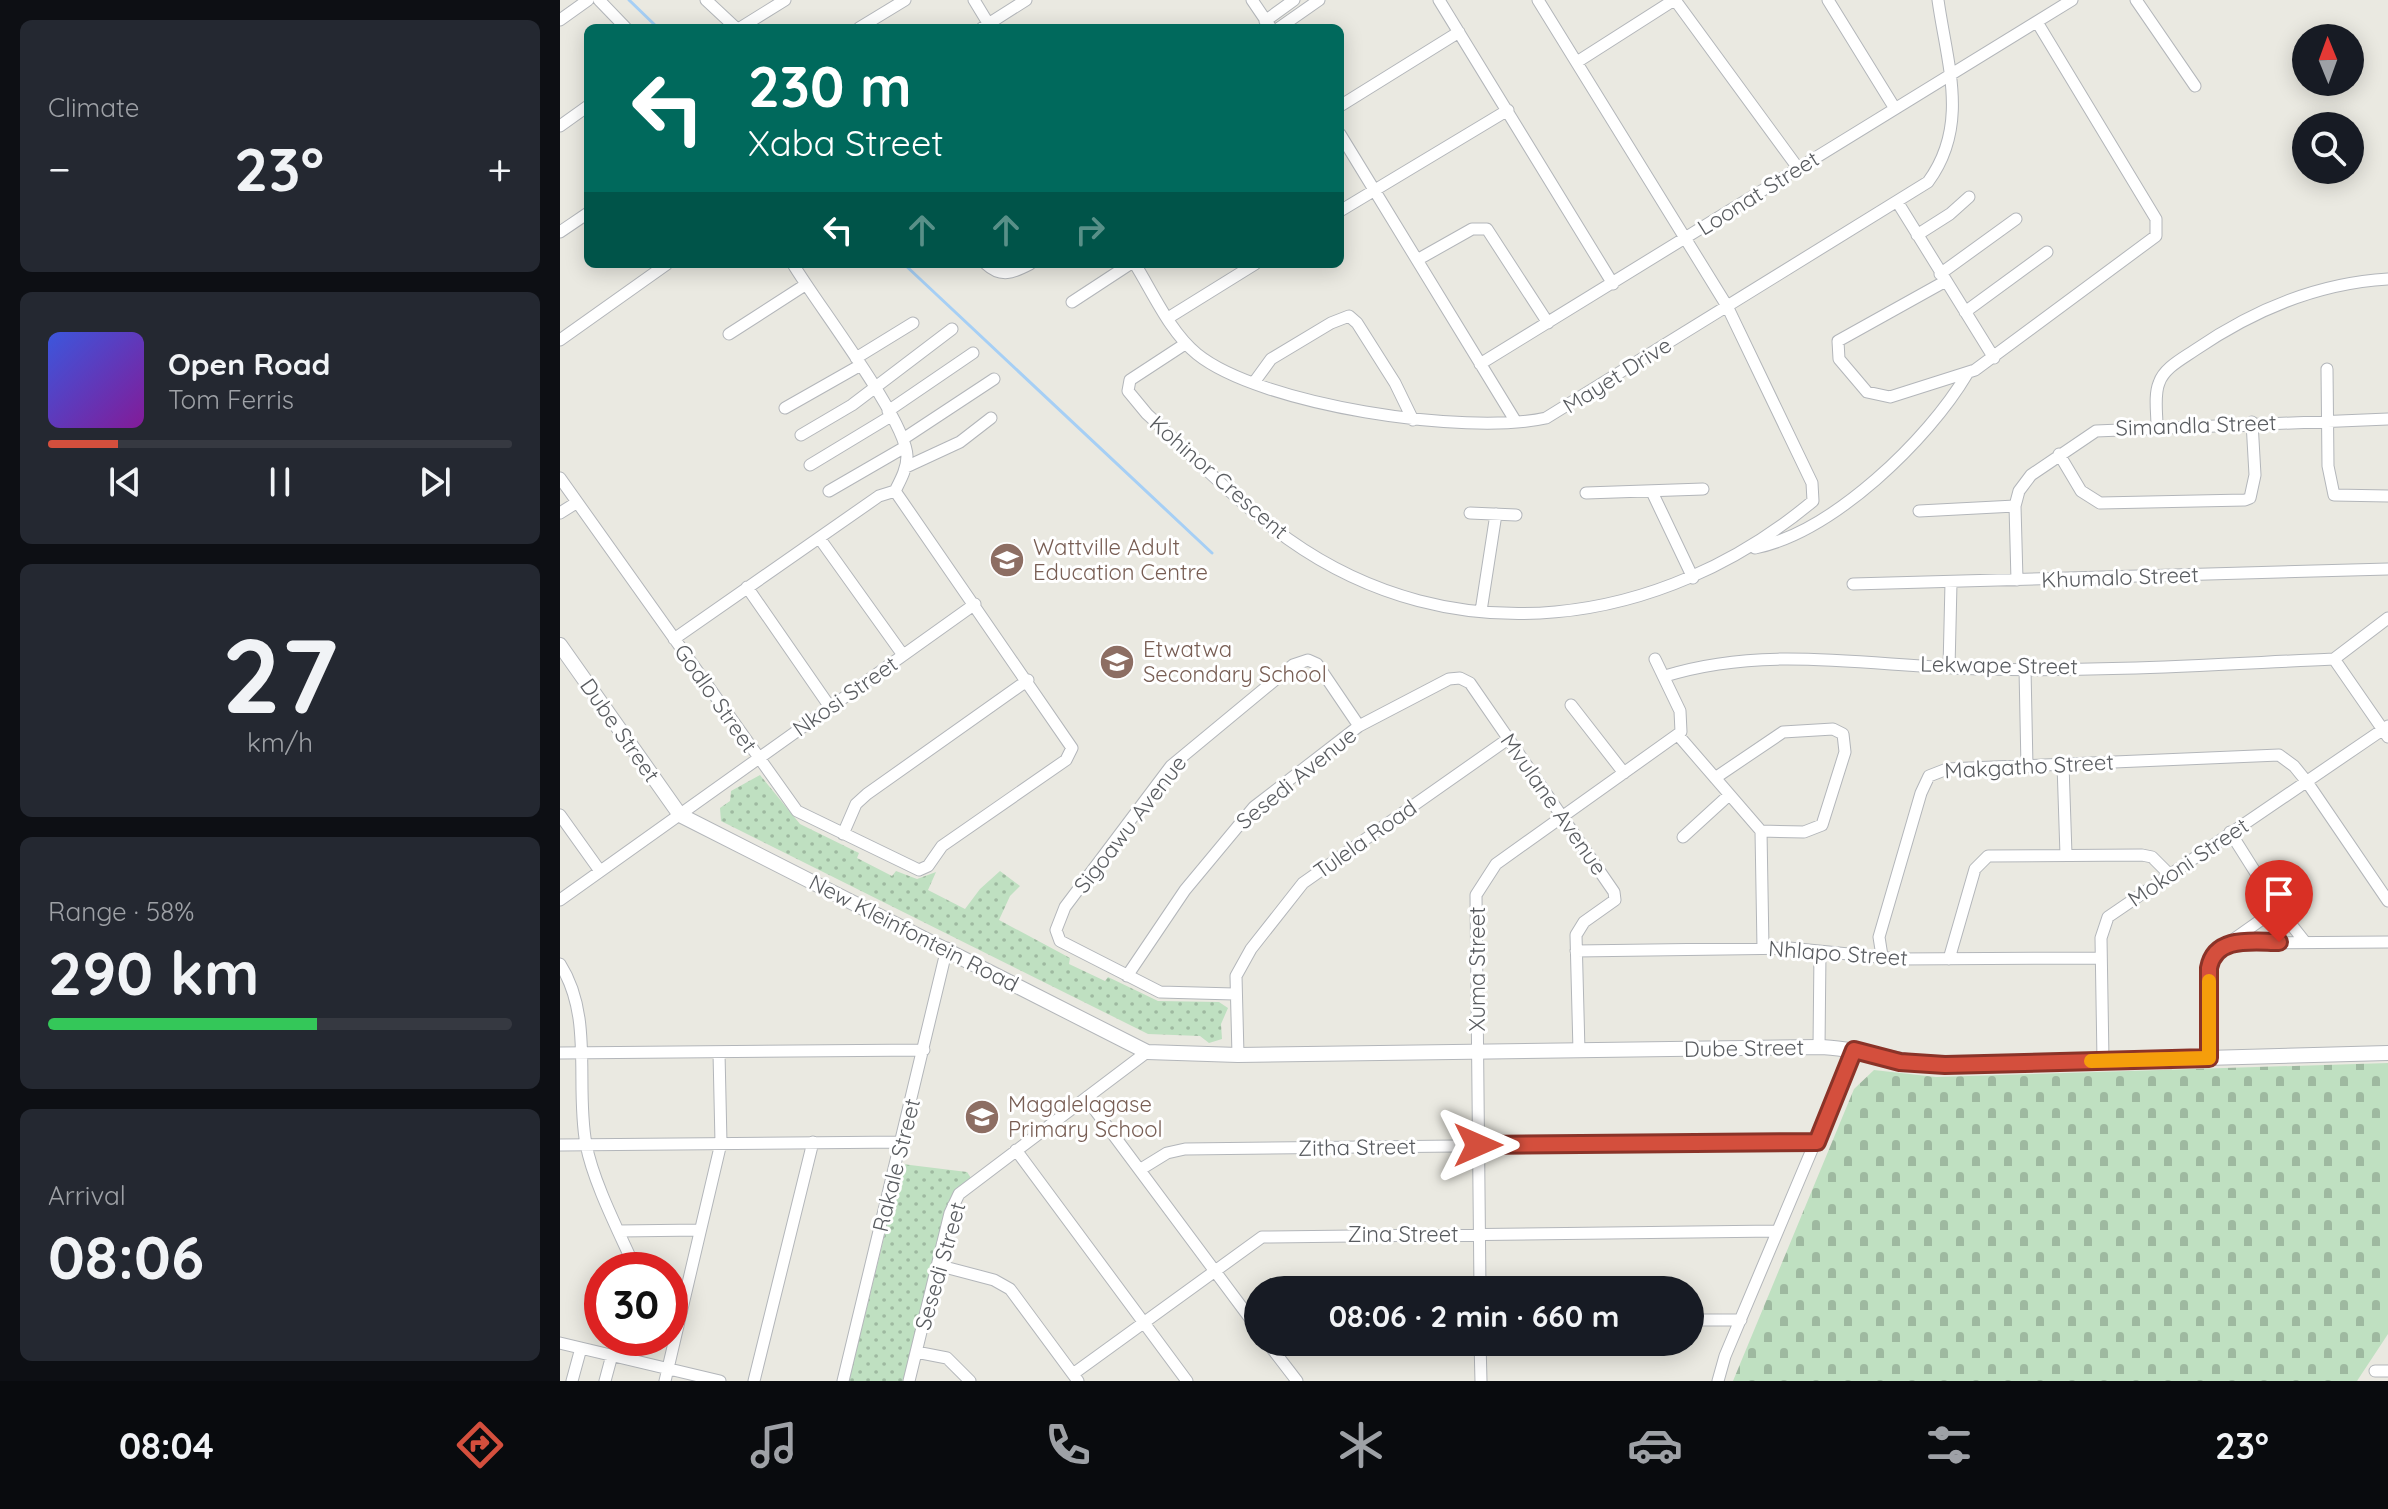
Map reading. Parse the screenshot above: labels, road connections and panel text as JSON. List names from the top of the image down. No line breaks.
{"streets":{"street":["Loonat Street","Mayet Drive","Simandla Street","Kohinor Crescent","Khumalo Street","Lekwape Street","Nkosi Street","Godlo Street","Dube Street","Makgatho Street","Sesedi Avenue","Mvulane Avenue","Sigoawu Avenue","Tulela Road","Mokoni Street","New Kleinfontein Road","Nhlapo Street","Xuma Street","Zitha Street","Rakale Street","Zina Street","Sesedi Street"]},"crossings":[["Loonat Street","Mayet Drive"],["Mayet Drive","Kohinor Crescent"],["Nkosi Street","Godlo Street"],["Nkosi Street","Dube Street"],["Nkosi Street","New Kleinfontein Road"],["Dube Street","Mvulane Avenue"],["Dube Street","Tulela Road"],["Dube Street","Mokoni Street"],["Dube Street","New Kleinfontein Road"],["Dube Street","Xuma Street"],["Dube Street","Sesedi Street"],["Makgatho Street","Mokoni Street"],["Makgatho Street","Nhlapo Street"],["Sesedi Avenue","Mvulane Avenue"],["Sesedi Avenue","Sigoawu Avenue"],["Mvulane Avenue","Tulela Road"],["Mvulane Avenue","Nhlapo Street"],["Mvulane Avenue","Xuma Street"],["Mokoni Street","Nhlapo Street"],["New Kleinfontein Road","Rakale Street"],["New Kleinfontein Road","Sesedi Street"],["Xuma Street","Zitha Street"],["Xuma Street","Zina Street"]],"places":{"school or university":["Wattville Adult Education Centre","Etwatwa Secondary School","Magalelagase Primary School"]},"north":"top","page":{"tile":["Climate",["27","km/h"],["Range · 58%","290 km"],["Arrival","08:06"]],"turn":["230 m","Xaba Street"],"heat":["−","23°","+"],"song":["Open Road","Tom Ferris"],"limit":"30","trip":"08:06 · 2 min · 660 m","tabs":["08:04","23°"]}}
